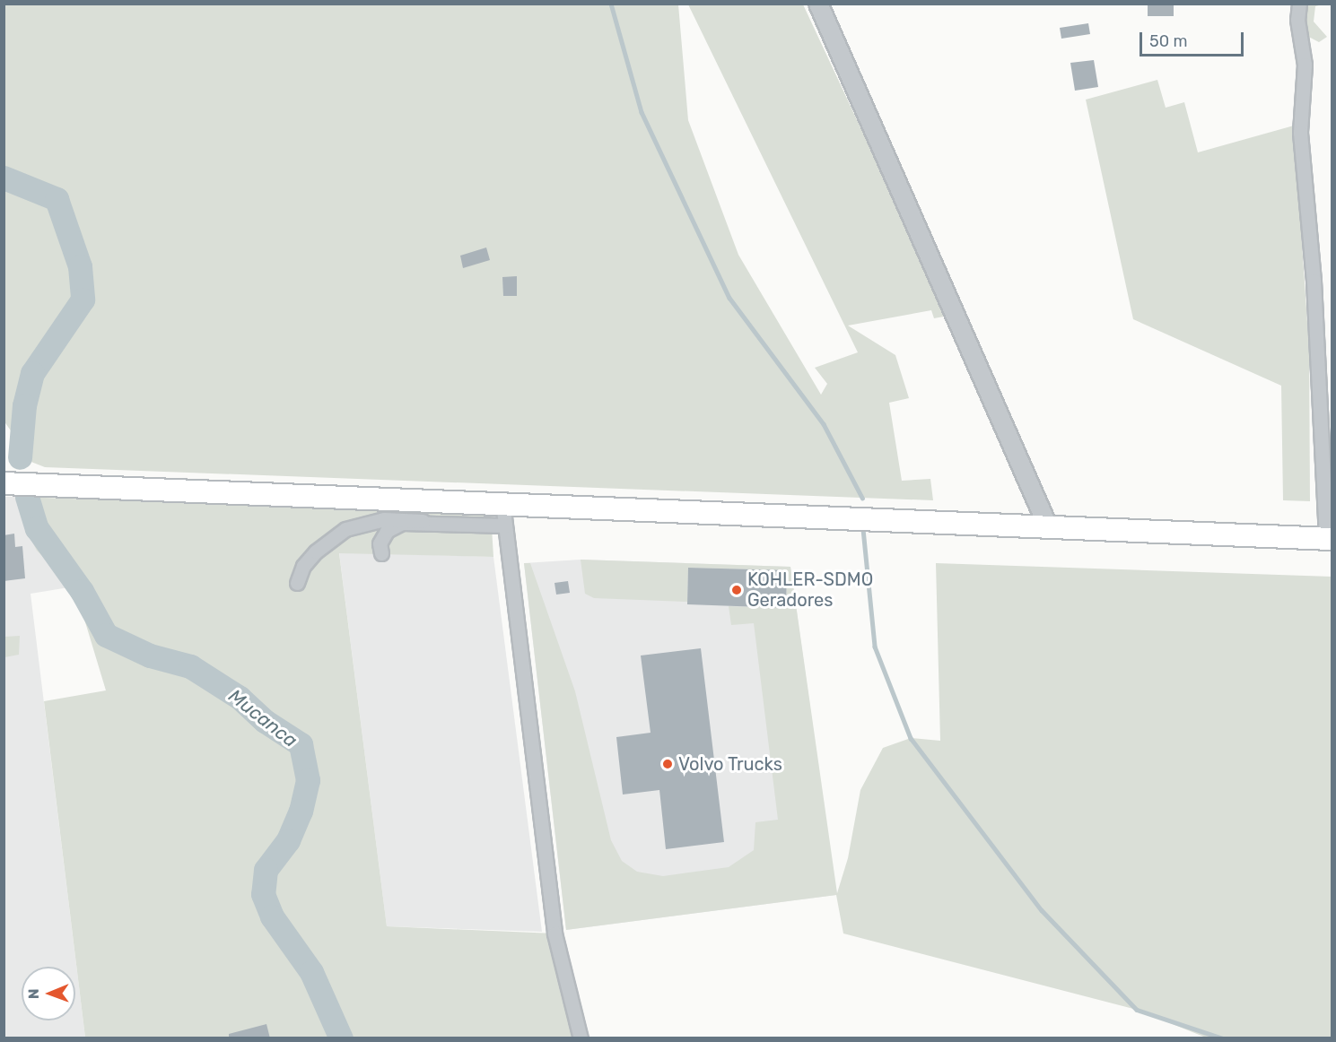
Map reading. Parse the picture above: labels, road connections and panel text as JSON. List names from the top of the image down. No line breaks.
{"water":["Mucanca"],"places":["KOHLER-SDMO Geradores","Volvo Trucks"],"scale_bar":"50 m","north":"left"}
